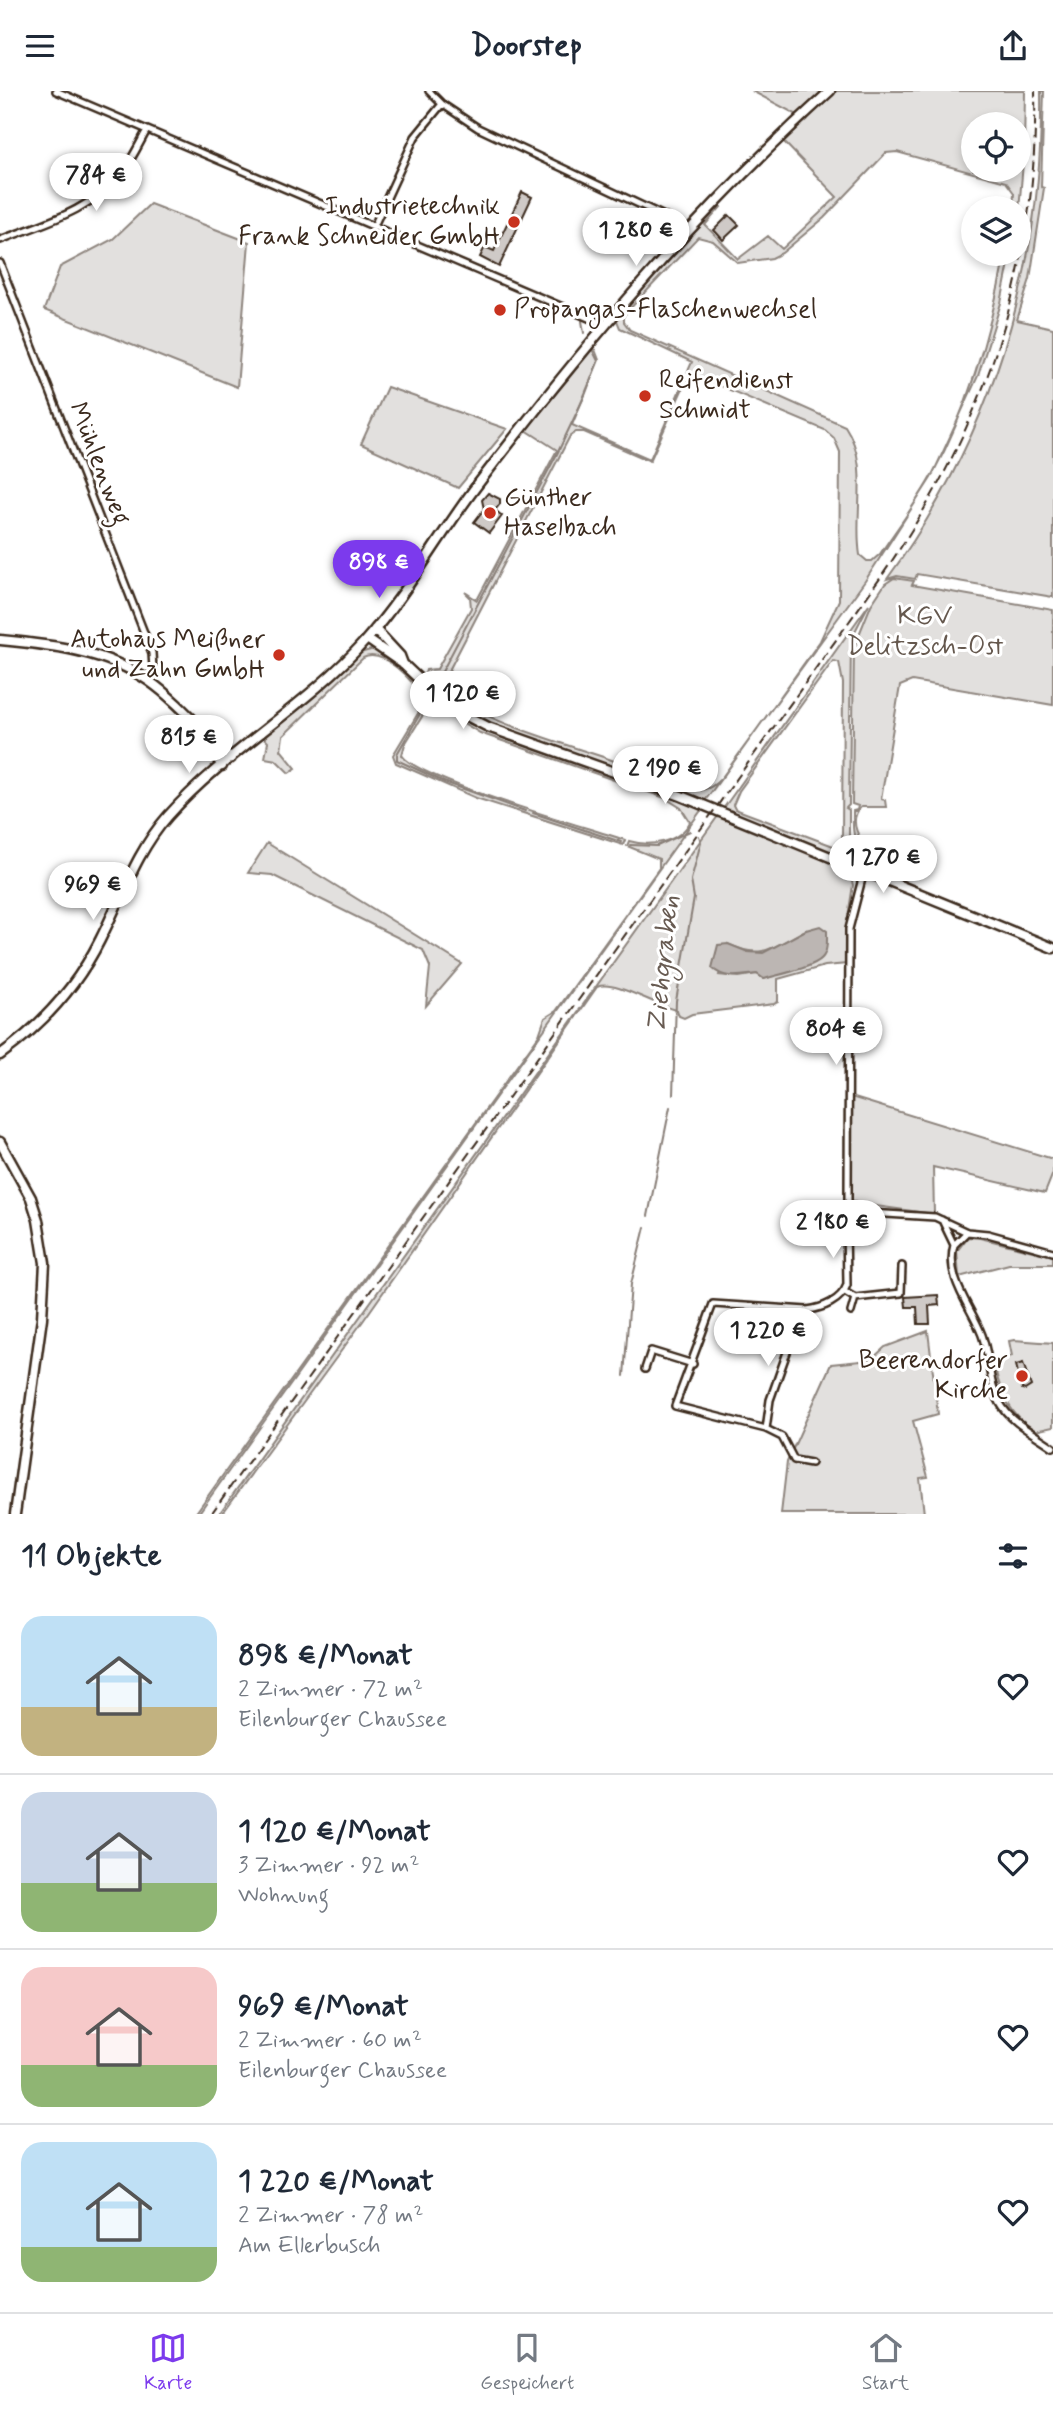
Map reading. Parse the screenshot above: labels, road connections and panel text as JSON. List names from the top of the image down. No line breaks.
{"streets":{"street":["Mühlenweg"]},"water":["Ziehgraben"],"parks":["KGV Delitzsch-Ost"],"places":["Industrietechnik Frank Schneider GmbH","Propangas-Flaschenwechsel","Reifendienst Schmidt","Günther Haselbach","Autohaus Meißner und Zahn GmbH","Beerendorfer Kirche"],"page":{"header":"Doorstep","price":["784 €","1 280 €","898 €","1 120 €","815 €","2 190 €","1 270 €","969 €","804 €","2 180 €","1 220 €"],"heading":"11 Objekte","list":[{"name":"898 €/Monat","note":"2 Zimmer · 72 m² · Eilenburger Chaussee"},{"name":"1 120 €/Monat","note":"3 Zimmer · 92 m² · Wohnung"},{"name":"969 €/Monat","note":"2 Zimmer · 60 m² · Eilenburger Chaussee"},{"name":"1 220 €/Monat","note":"2 Zimmer · 78 m² · Am Ellerbusch"}],"tabs":["Karte","Gespeichert","Start"]}}
